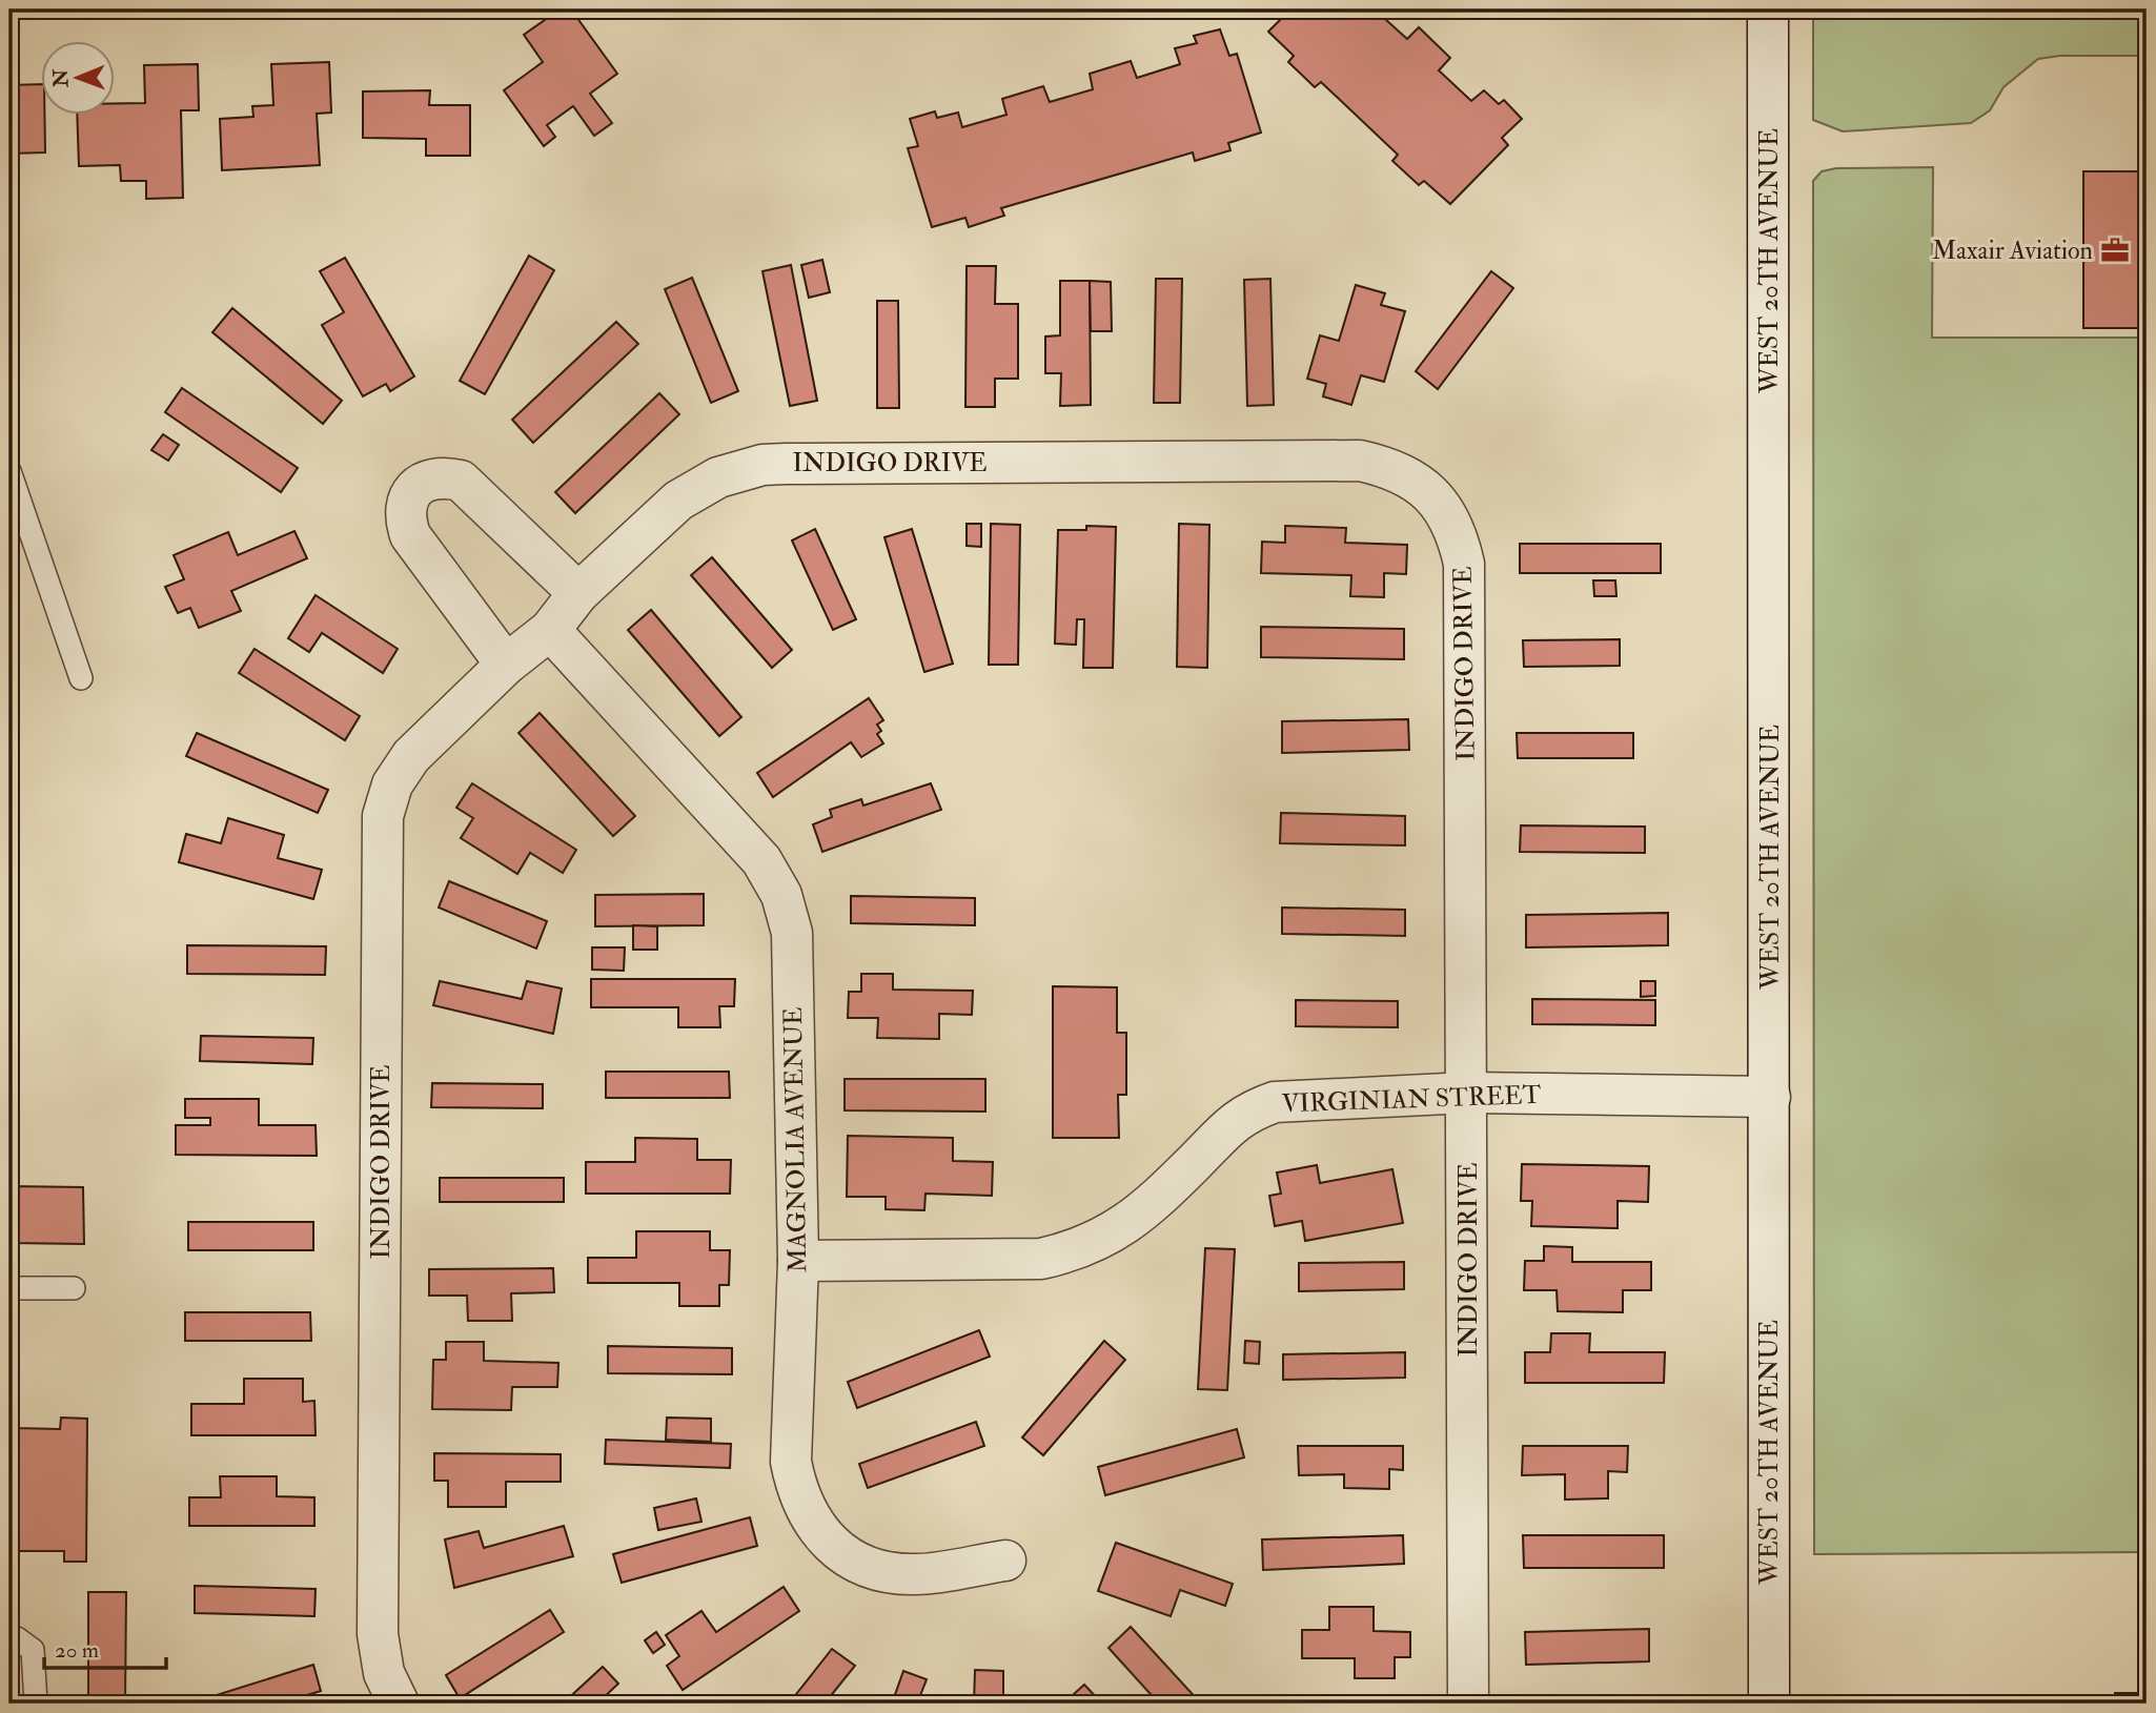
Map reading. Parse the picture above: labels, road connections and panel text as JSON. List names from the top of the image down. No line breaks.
{"streets":{"street":["WEST 20TH AVENUE","INDIGO DRIVE","VIRGINIAN STREET","MAGNOLIA AVENUE"]},"crossings":[["WEST 20TH AVENUE","VIRGINIAN STREET"],["INDIGO DRIVE","VIRGINIAN STREET"],["INDIGO DRIVE","MAGNOLIA AVENUE"],["VIRGINIAN STREET","MAGNOLIA AVENUE"]],"places":{"office":["Maxair Aviation"]},"scale_bar":"20 m","north":"left"}
